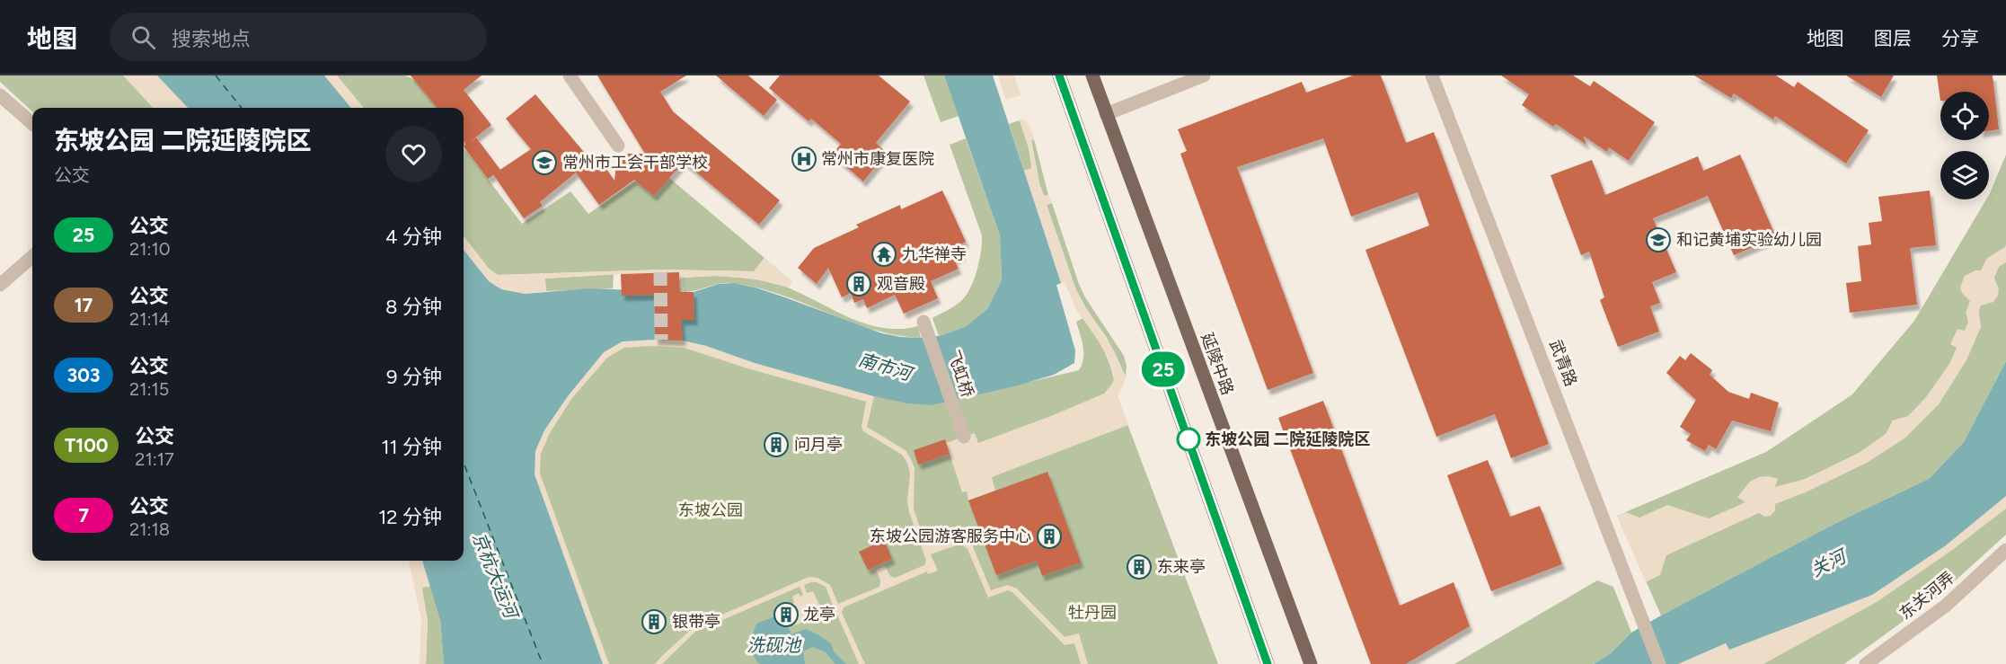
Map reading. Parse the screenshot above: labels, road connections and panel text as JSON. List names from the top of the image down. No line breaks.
{"streets":{"main road":["延陵中路"],"street":["武青路","飞虹桥","东关河弄"]},"water":["南市河","关河","京杭大运河","洗砚池"],"parks":["东坡公园","牡丹园"],"places":{"hospital":["常州市康复医院"],"school or university":["常州市工会干部学校","和记黄埔实验幼儿园"],"temple":["九华禅寺"],"building":["观音殿","问月亭","东坡公园游客服务中心","东来亭","龙亭","银带亭"],"other":["东坡公园 二院延陵院区"]},"lines":["bus line 25"],"page":{"header":"地图","search":"搜索地点","nav":["地图","图层","分享"],"on_map":"25","heading":["东坡公园 二院延陵院区","公交"],"list":[{"mark":"25","name":"公交","note":"21:10","value":"4 分钟"},{"mark":"17","name":"公交","note":"21:14","value":"8 分钟"},{"mark":"303","name":"公交","note":"21:15","value":"9 分钟"},{"mark":"T100","name":"公交","note":"21:17","value":"11 分钟"},{"mark":"7","name":"公交","note":"21:18","value":"12 分钟"}]}}
